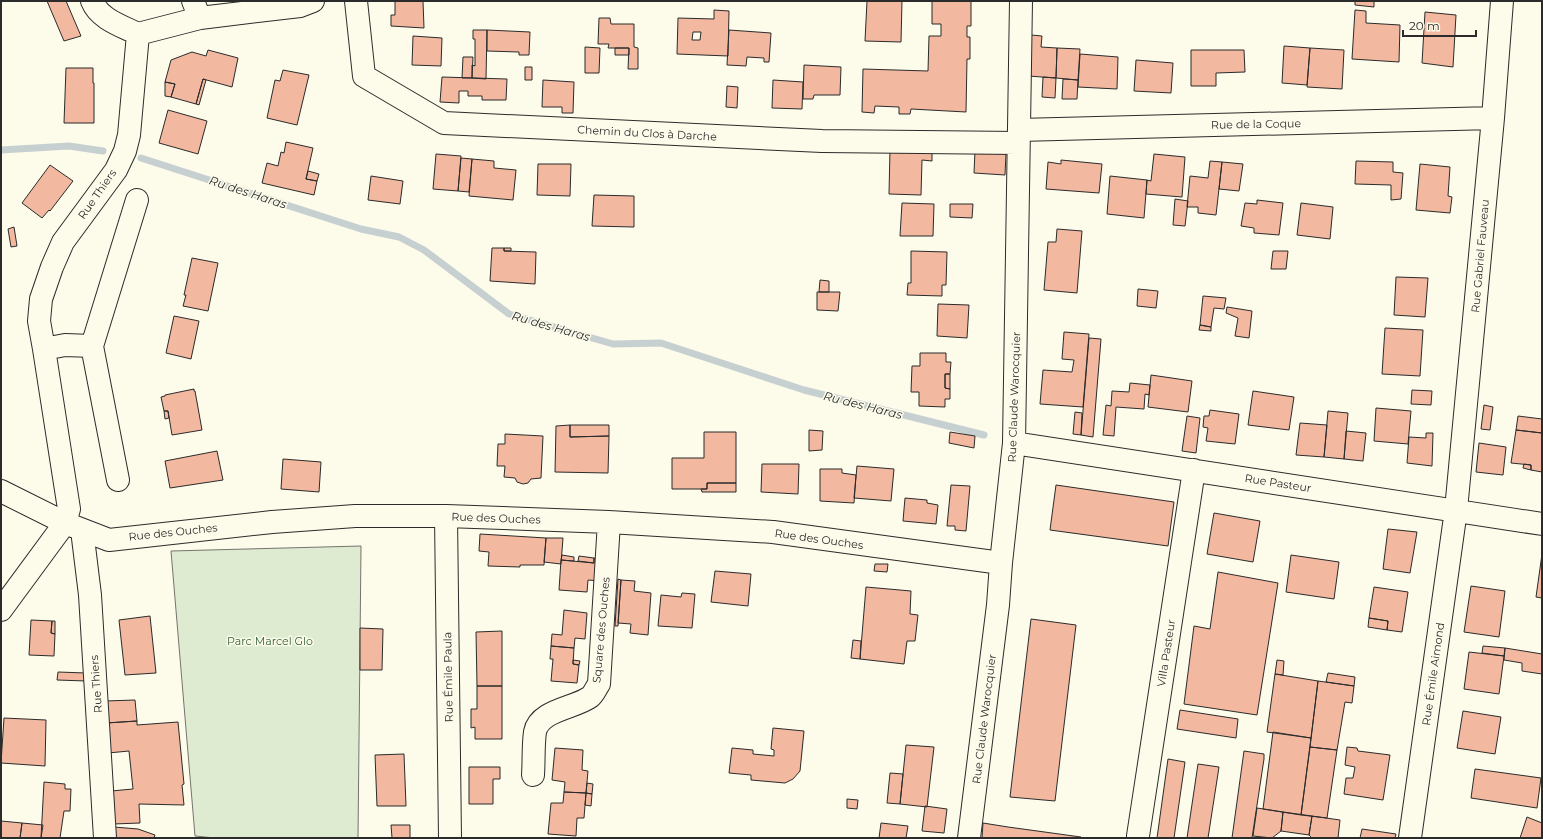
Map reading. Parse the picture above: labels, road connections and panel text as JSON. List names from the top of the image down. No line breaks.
{"streets":{"street":["Rue de la Coque","Chemin du Clos à Darche","Rue Thiers","Rue Gabriel Fauveau","Rue Claude Warocquier","Rue Pasteur","Rue des Ouches","Square des Ouches","Villa Pasteur","Rue Émile Aimond","Rue Émile Paula"]},"crossings":[["Rue de la Coque","Chemin du Clos à Darche"],["Rue de la Coque","Rue Gabriel Fauveau"],["Rue de la Coque","Rue Claude Warocquier"],["Chemin du Clos à Darche","Rue Claude Warocquier"],["Rue Thiers","Rue des Ouches"],["Rue Gabriel Fauveau","Rue Pasteur"],["Rue Gabriel Fauveau","Rue Émile Aimond"],["Rue Claude Warocquier","Rue Pasteur"],["Rue Claude Warocquier","Rue des Ouches"],["Rue Pasteur","Villa Pasteur"],["Rue Pasteur","Rue Émile Aimond"],["Rue des Ouches","Square des Ouches"],["Rue des Ouches","Rue Émile Paula"]],"water":["Ru des Haras"],"parks":["Parc Marcel Glo"],"scale_bar":"20 m"}
